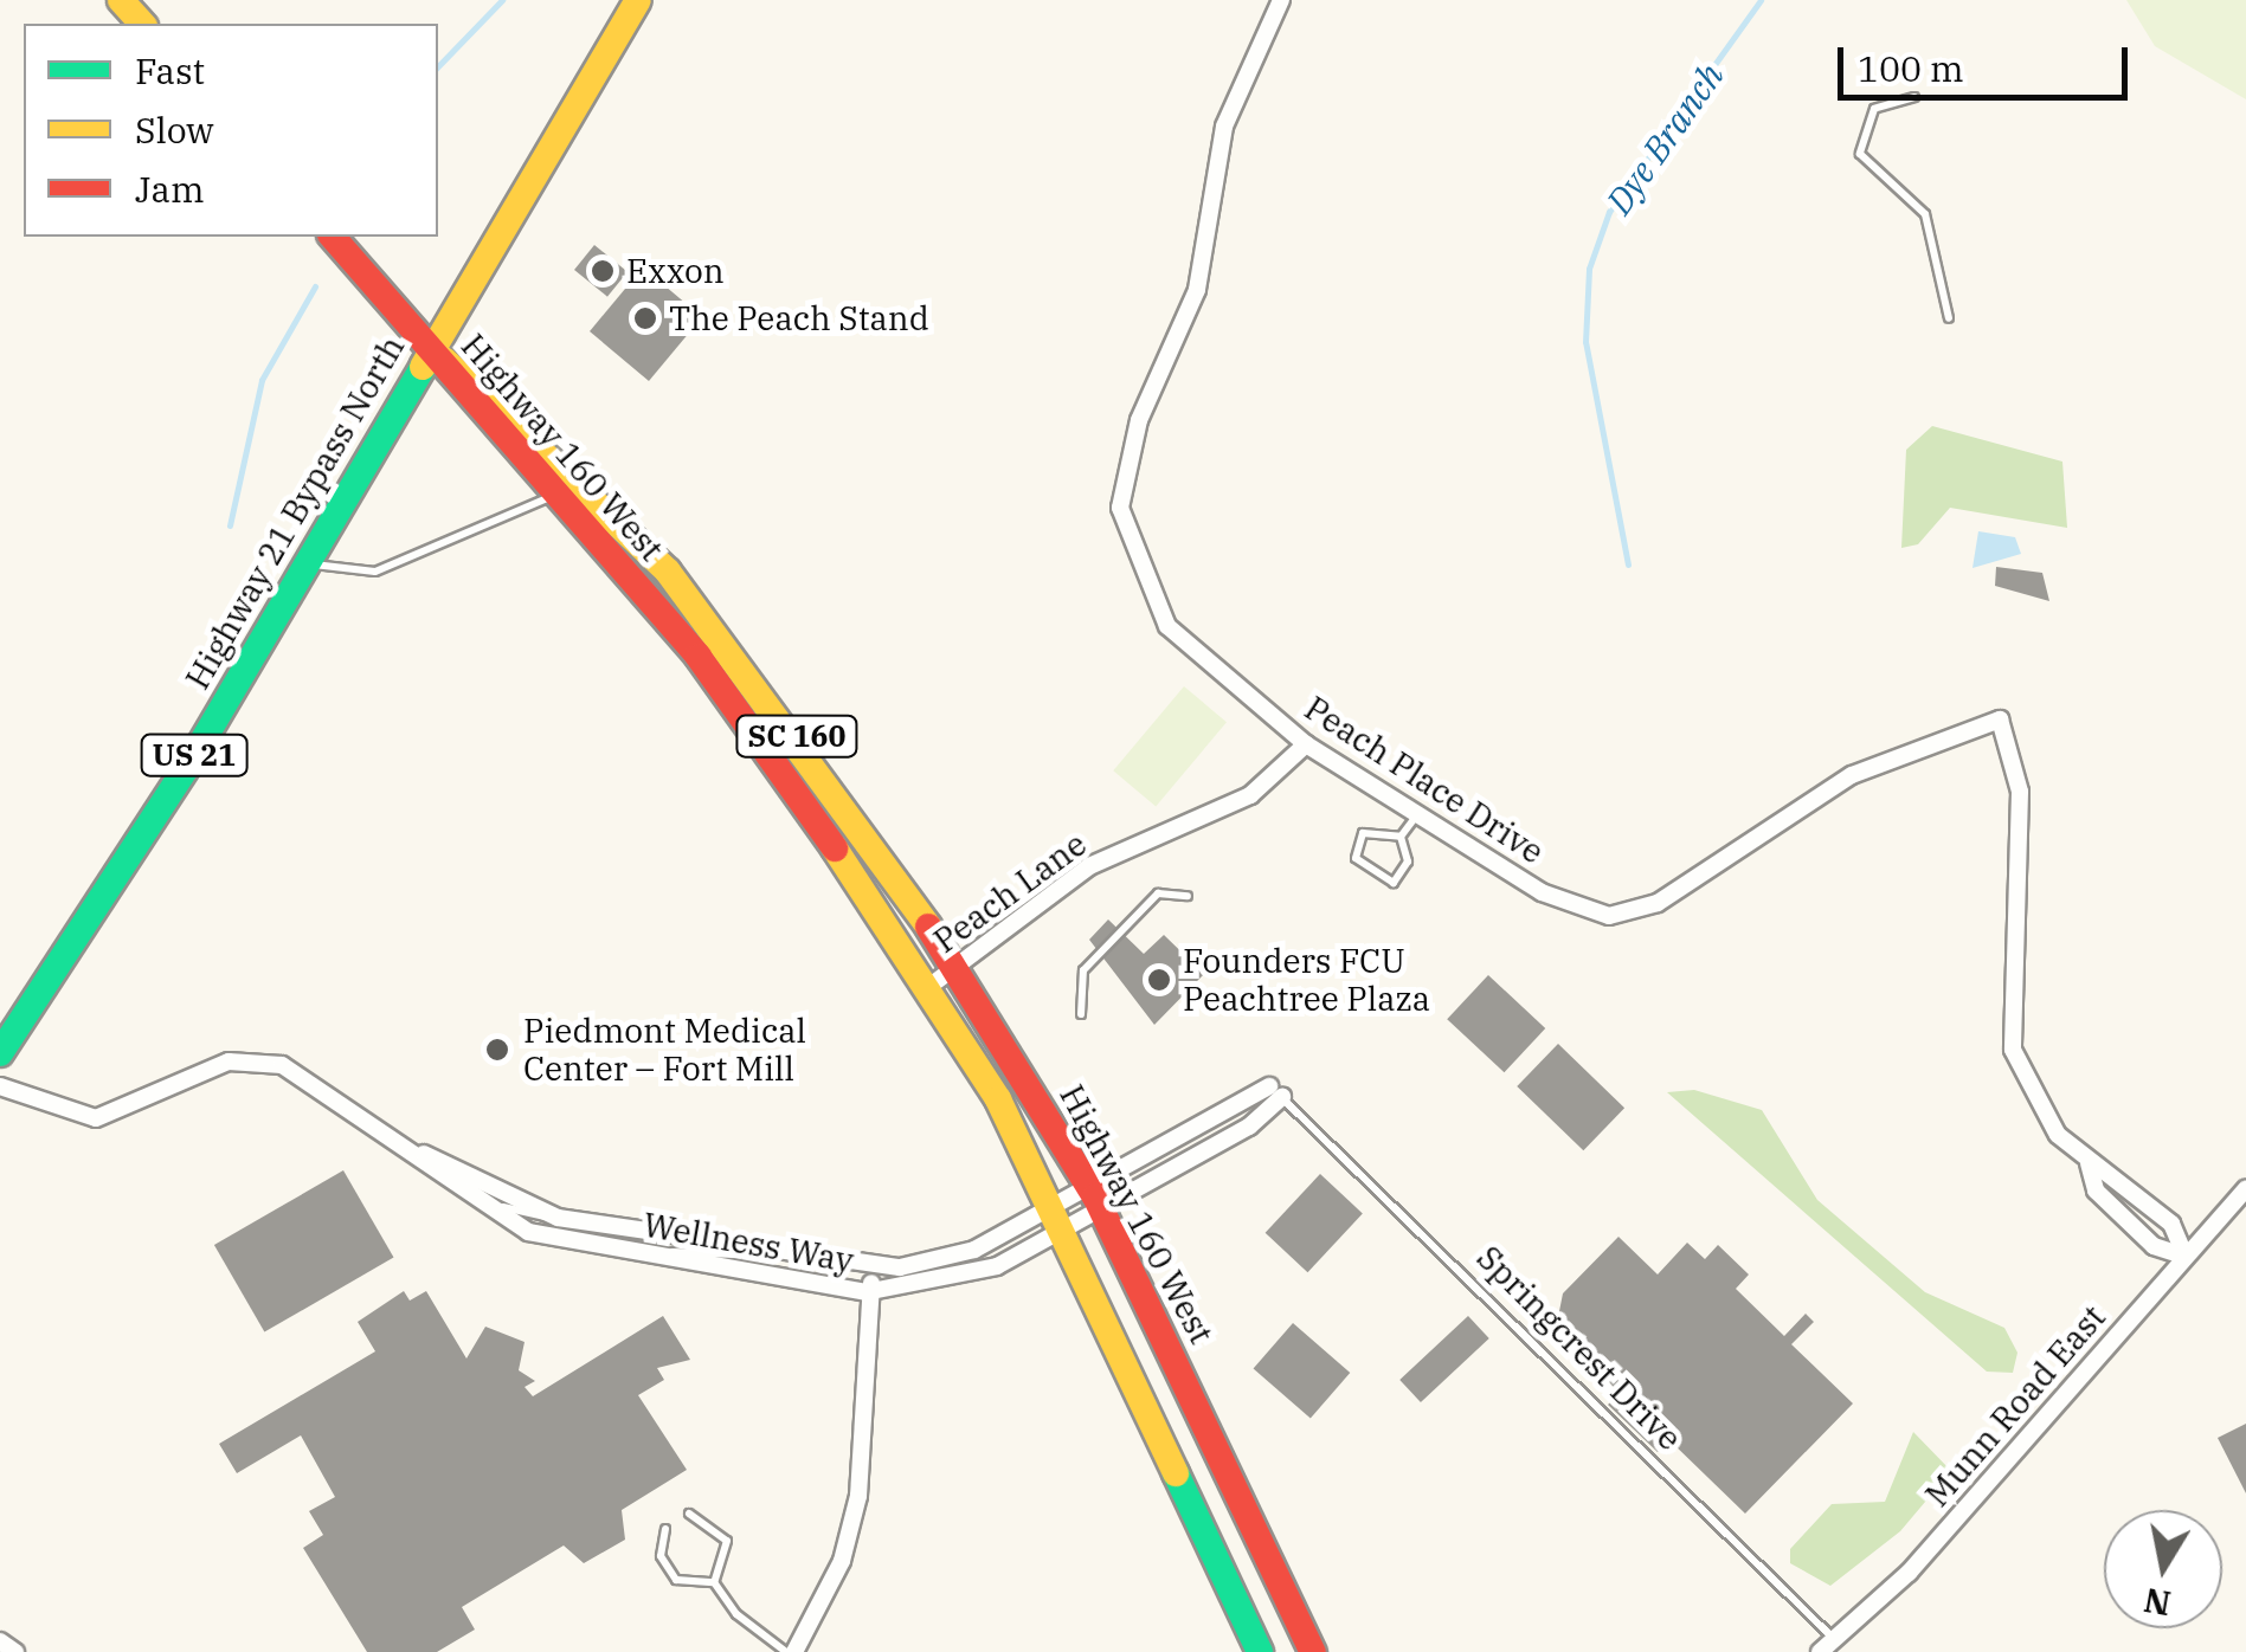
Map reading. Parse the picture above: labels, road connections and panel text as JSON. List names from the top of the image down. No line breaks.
{"streets":{"main road":["Highway 160 West","Highway 21 Bypass North","SC 160","US 21"],"street":["Peach Place Drive","Peach Lane","Wellness Way","Munn Road East"],"lane":["Springcrest Drive"]},"crossings":[["Highway 160 West","Highway 21 Bypass North"],["Highway 160 West","SC 160"],["Highway 160 West","Peach Lane"],["Highway 160 West","Wellness Way"],["Highway 21 Bypass North","SC 160"],["Peach Place Drive","Peach Lane"],["Springcrest Drive","Munn Road East"]],"water":["Dye Branch"],"places":["Exxon","The Peach Stand","Founders FCU Peachtree Plaza","Piedmont Medical Center – Fort Mill"],"legend":["Fast","Slow","Jam"],"scale_bar":"100 m","north":"bottom"}
